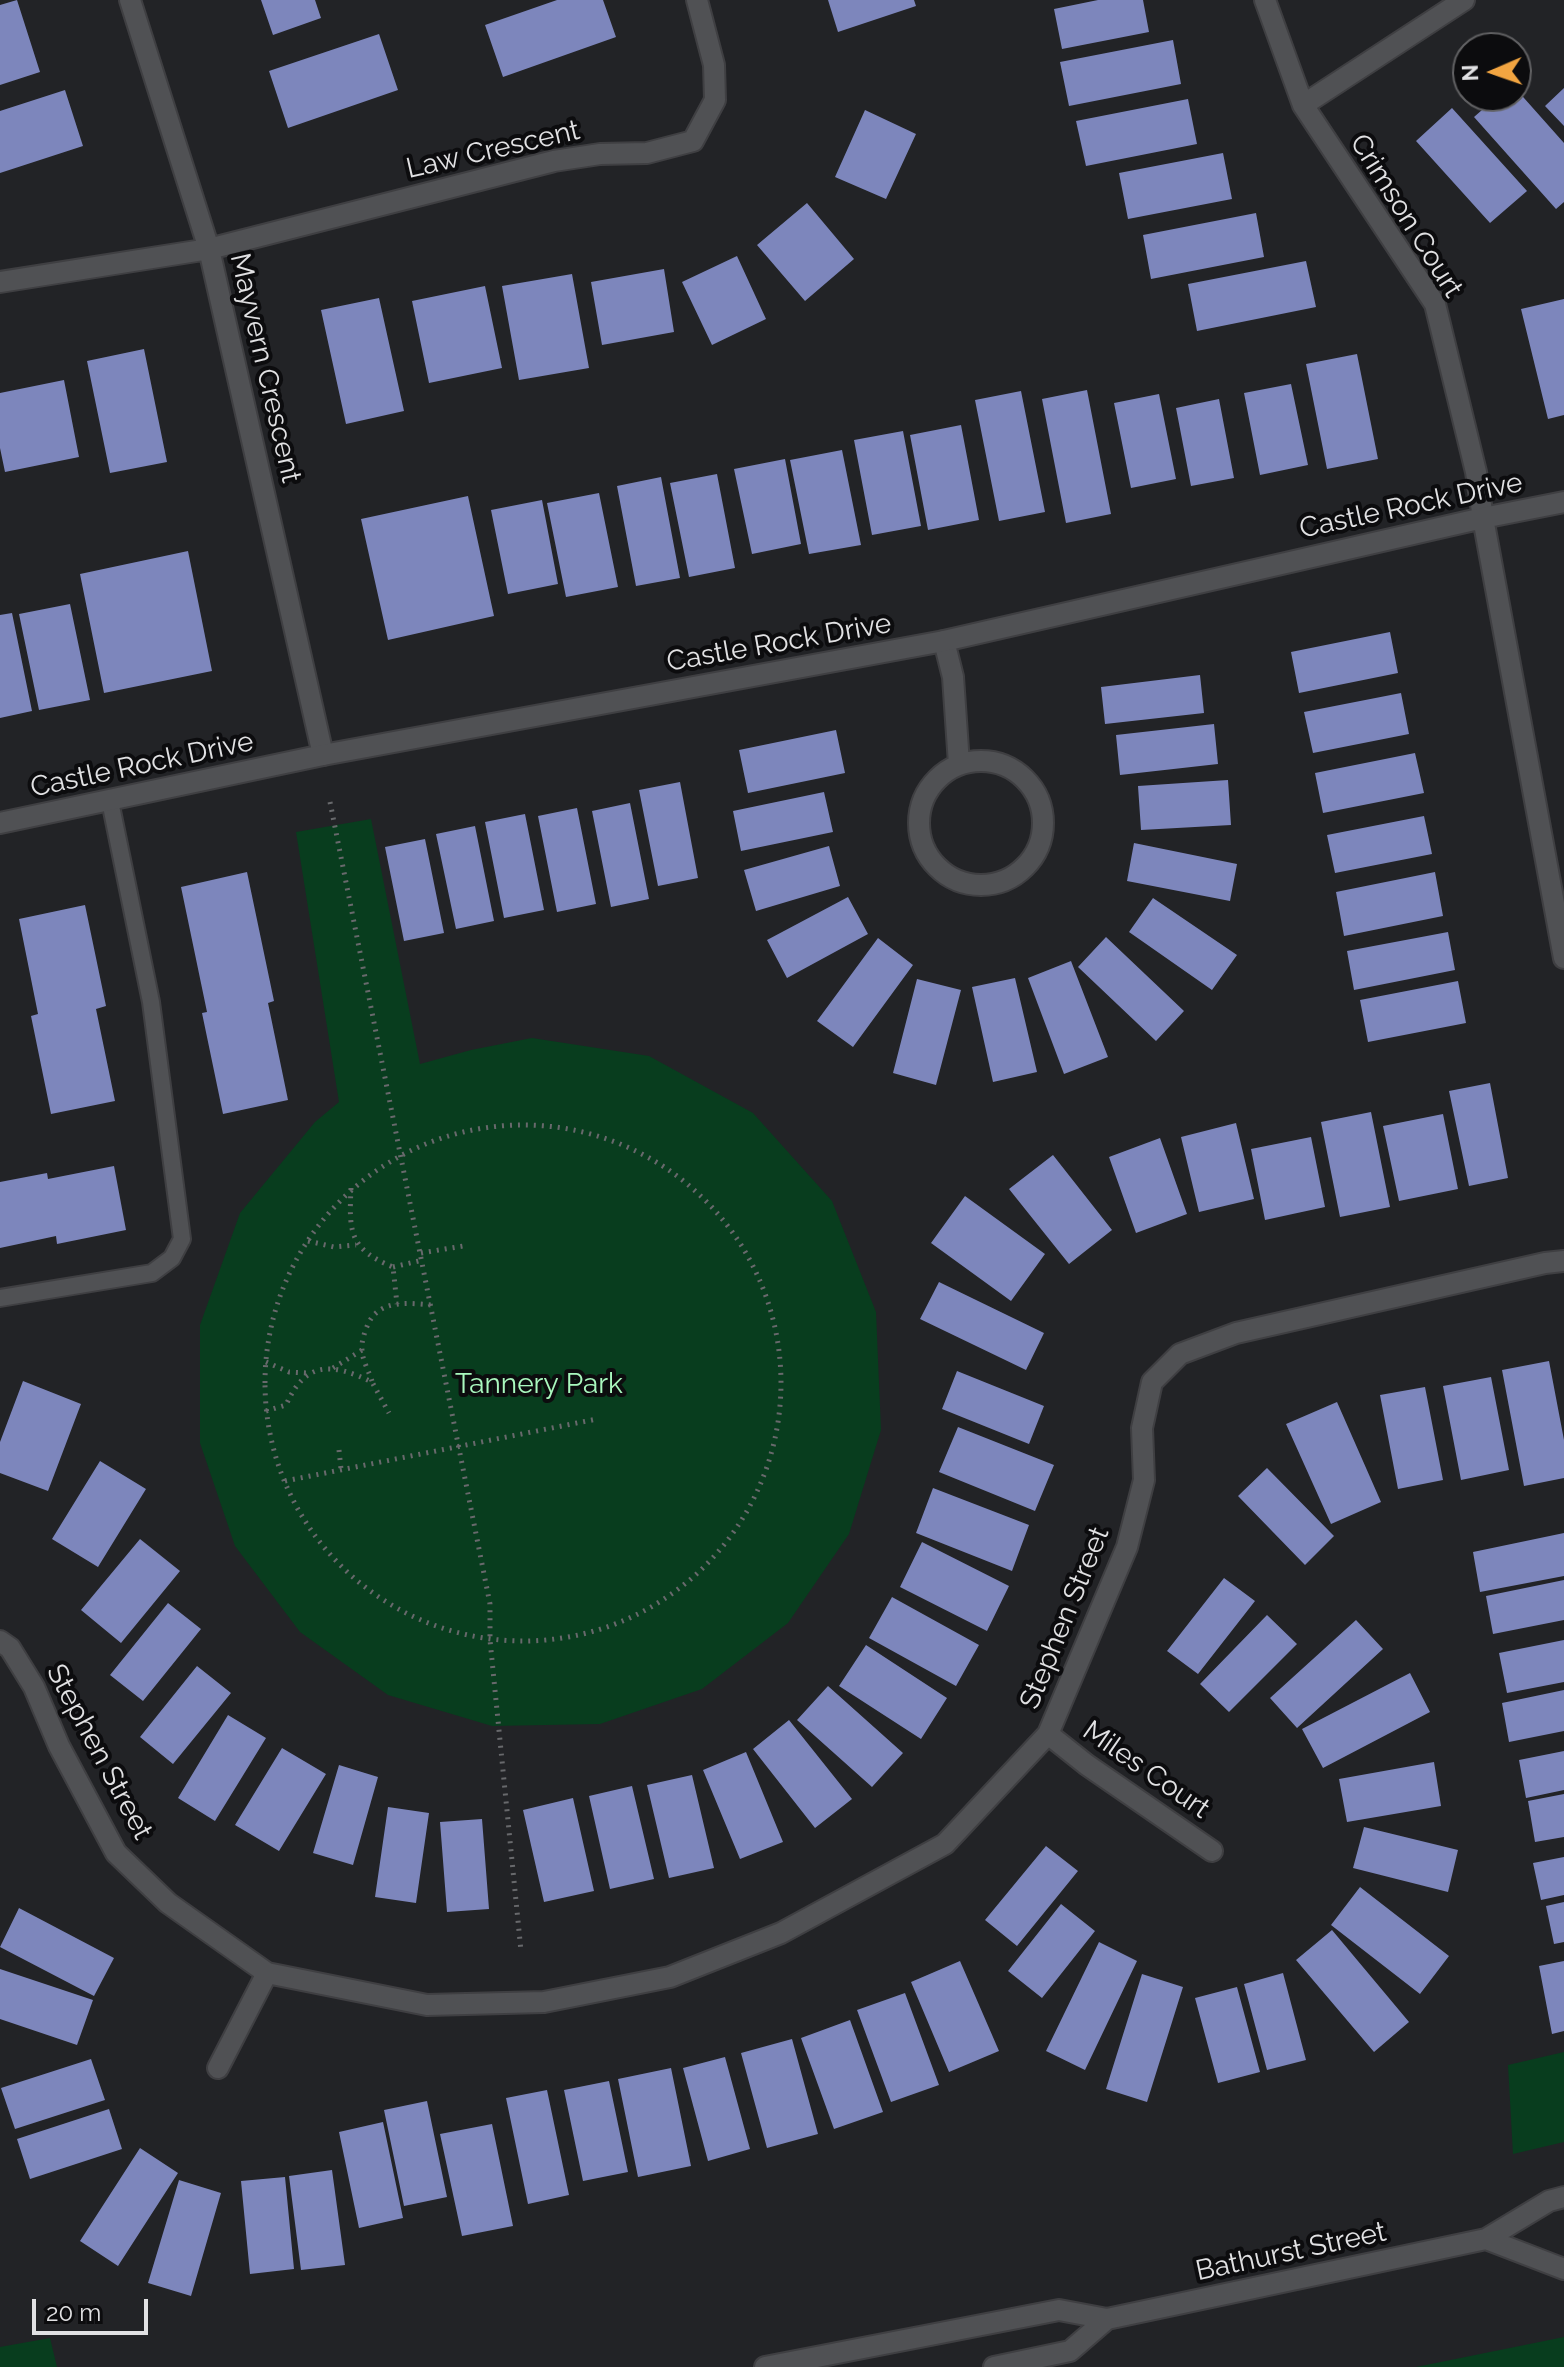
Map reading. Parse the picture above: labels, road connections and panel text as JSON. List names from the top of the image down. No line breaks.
{"streets":{"street":["Law Crescent","Crimson Court","Mayvern Crescent","Castle Rock Drive","Stephen Street","Miles Court","Bathurst Street"]},"crossings":[["Law Crescent","Mayvern Crescent"],["Crimson Court","Castle Rock Drive"],["Mayvern Crescent","Castle Rock Drive"],["Stephen Street","Miles Court"]],"parks":["Tannery Park"],"scale_bar":"20 m","north":"left"}
